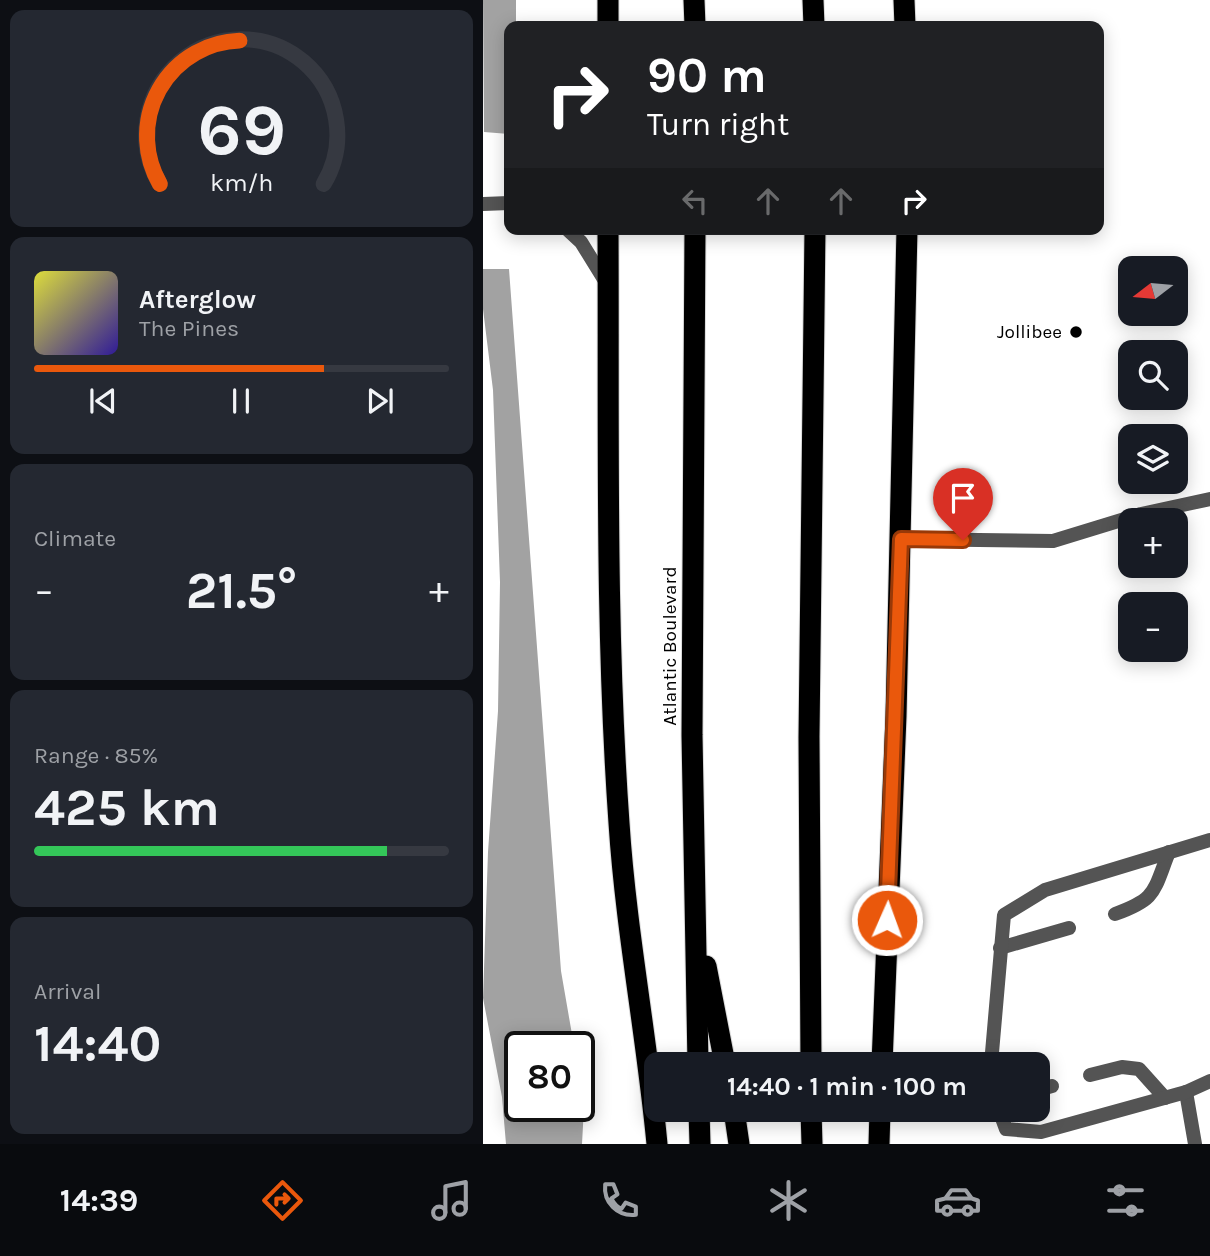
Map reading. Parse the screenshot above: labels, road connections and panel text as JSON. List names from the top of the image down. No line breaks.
{"streets":{"highway":["Atlantic Boulevard"]},"places":["Jollibee"],"north":"left","page":{"turn":["90 m","Turn right"],"map_buttons":["+","−"],"song":["Afterglow","The Pines"],"tile":["Climate",["Range · 85%","425 km"],["Arrival","14:40"]],"heat":["−","21.5°","+"],"limit":"80","trip":"14:40 · 1 min · 100 m","tabs":"14:39","gauge":["69","km/h"]}}
